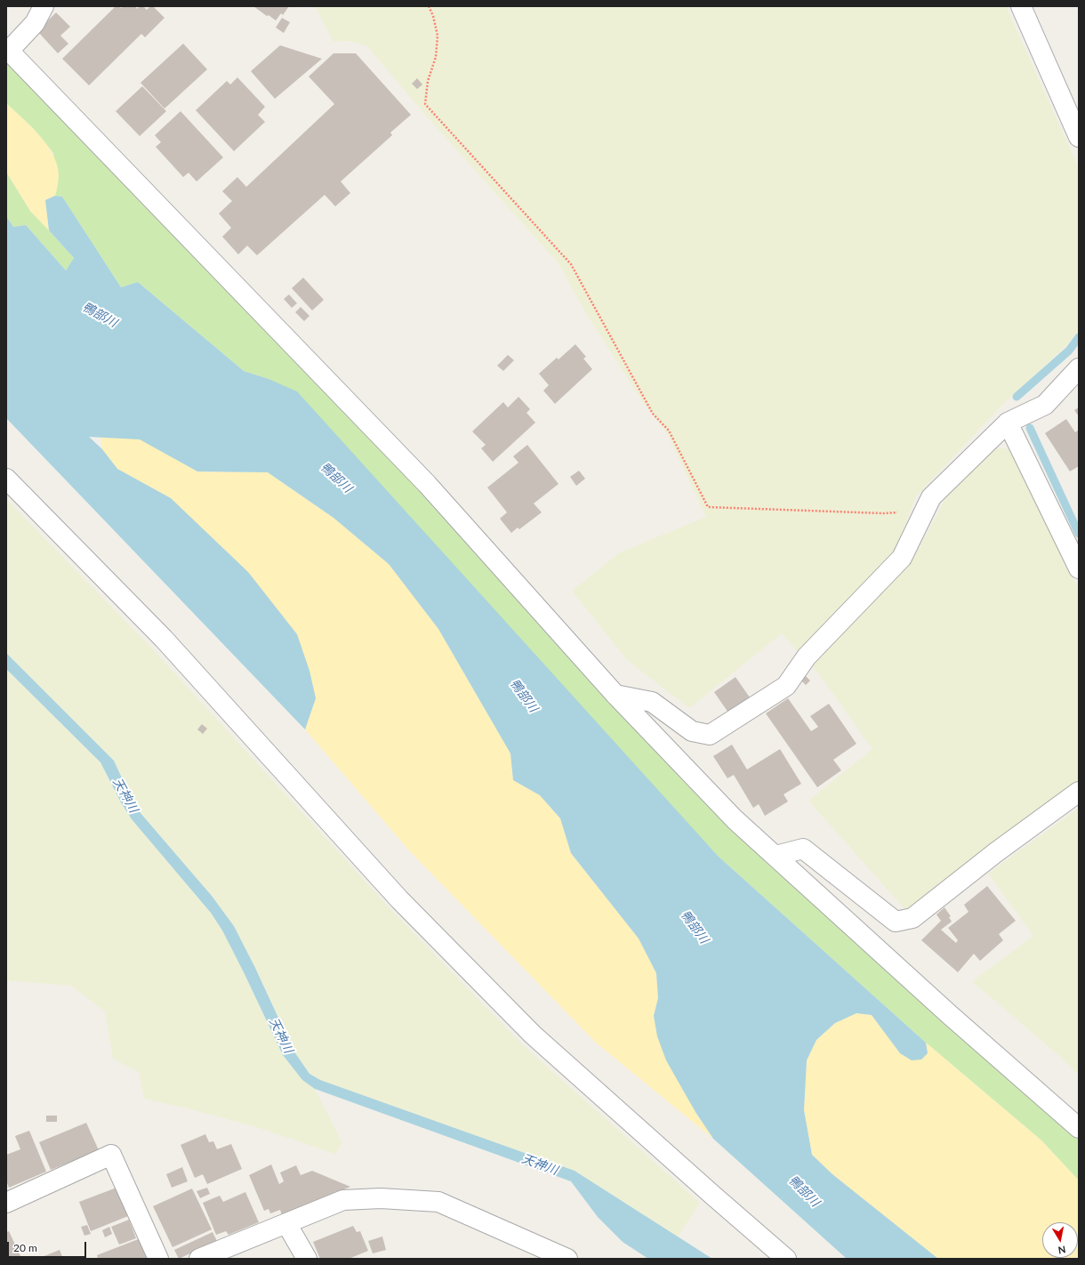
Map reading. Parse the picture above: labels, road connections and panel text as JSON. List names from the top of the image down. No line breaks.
{"water":["鴨部川","天神川"],"scale_bar":"20 m","north":"bottom"}
